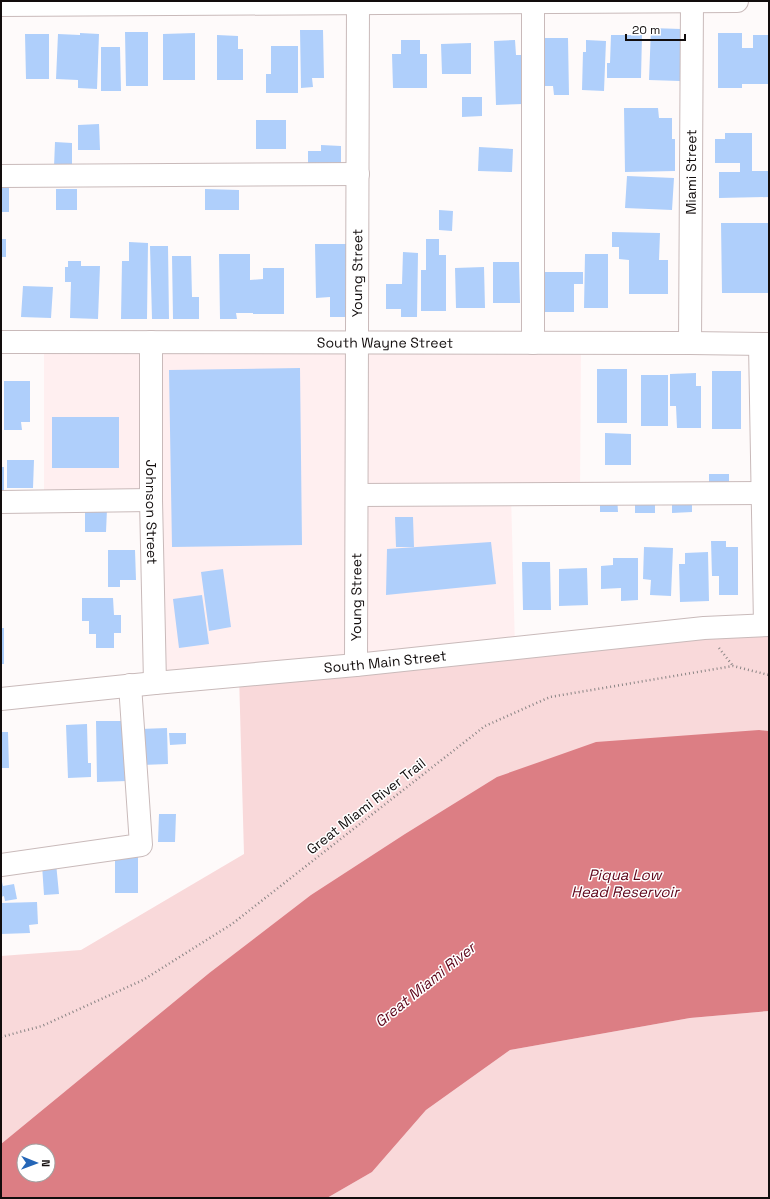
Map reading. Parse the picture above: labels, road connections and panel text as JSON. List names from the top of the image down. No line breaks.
{"streets":{"street":["Miami Street","Young Street","South Wayne Street","Johnson Street","South Main Street"],"path":["Great Miami River Trail"]},"crossings":[["Miami Street","South Wayne Street"],["Young Street","South Wayne Street"],["Young Street","South Main Street"],["South Wayne Street","Johnson Street"],["Johnson Street","South Main Street"]],"water":["Piqua Low Head Reservoir","Great Miami River"],"scale_bar":"20 m","north":"right"}
